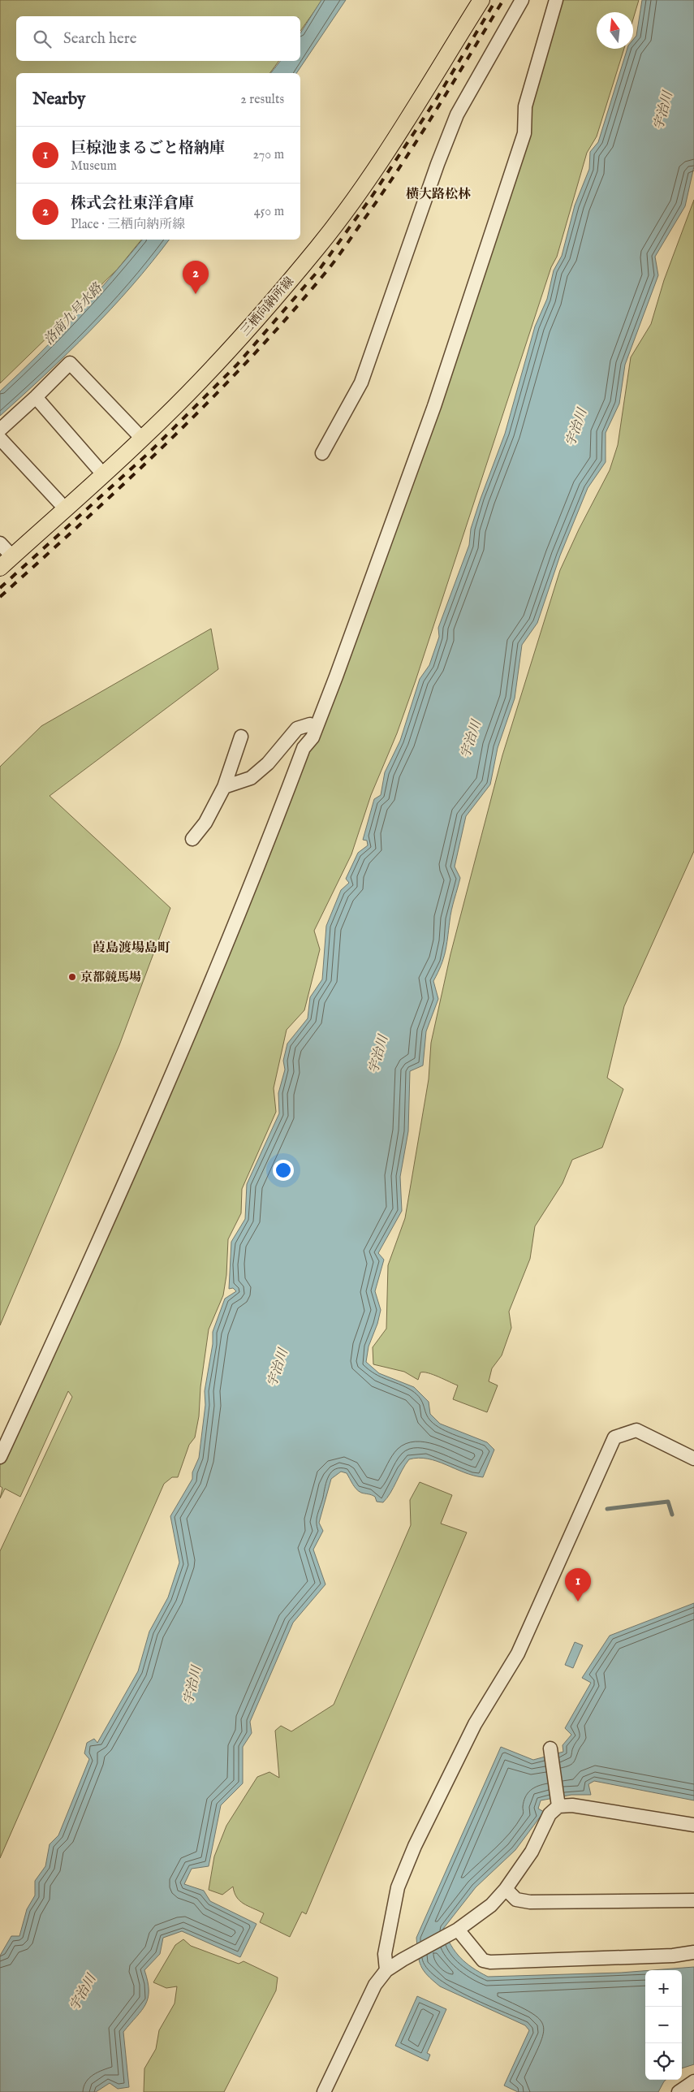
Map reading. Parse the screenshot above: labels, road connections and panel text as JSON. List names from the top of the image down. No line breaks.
{"streets":{"main road":["三栖向納所線"]},"districts":["横大路松林","葭島渡場島町"],"water":["宇治川","洛南九号水路"],"places":["京都競馬場"],"north":"top","page":{"search":"Search here","heading":["Nearby","2 results"],"list":[{"mark":"1","name":"巨椋池まるごと格納庫","note":"Museum","value":"270 m"},{"mark":"2","name":"株式会社東洋倉庫","note":"Place · 三栖向納所線","value":"450 m"}],"pins":["2","1"],"map_buttons":["+","−"]}}
